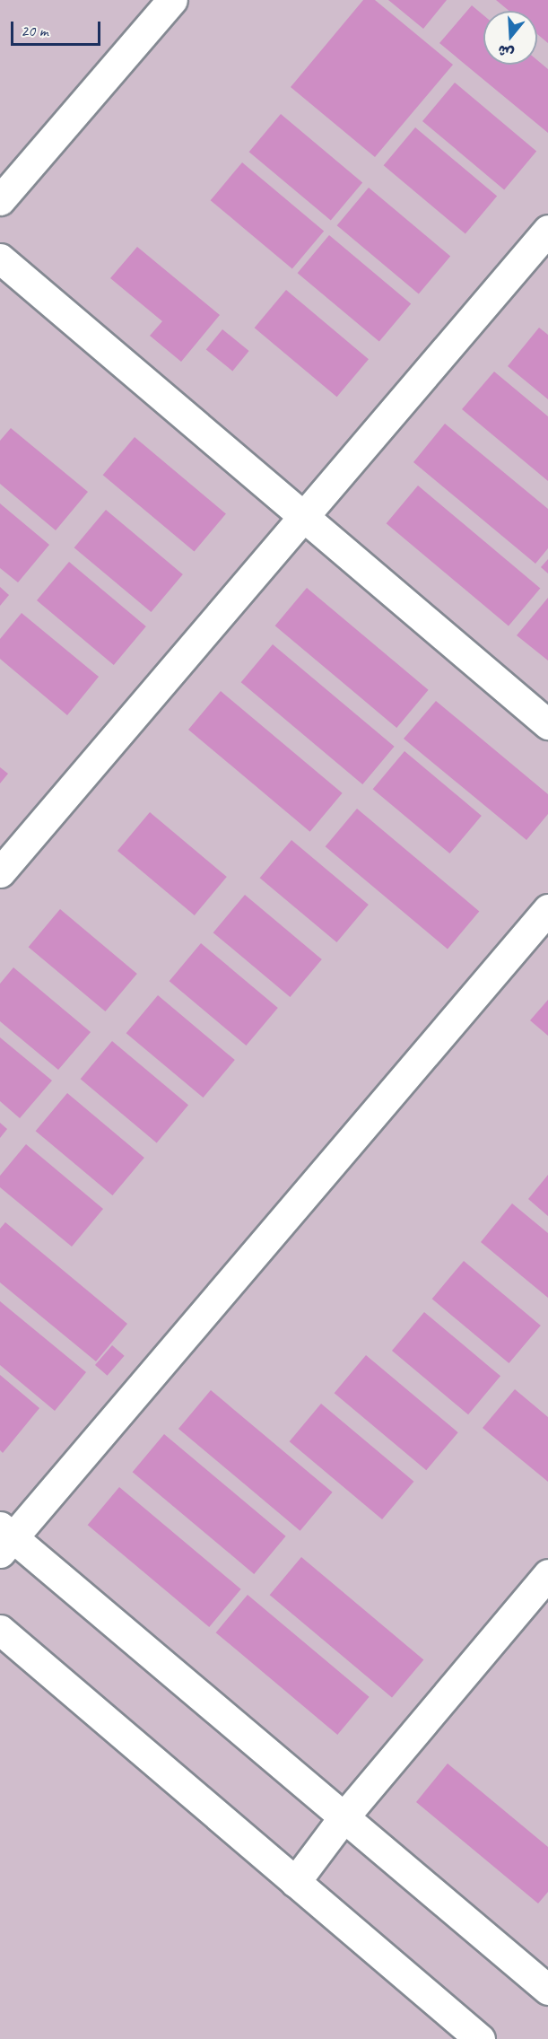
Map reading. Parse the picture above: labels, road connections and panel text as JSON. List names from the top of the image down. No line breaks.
{"scale_bar":"20 m","north":"bottom"}
